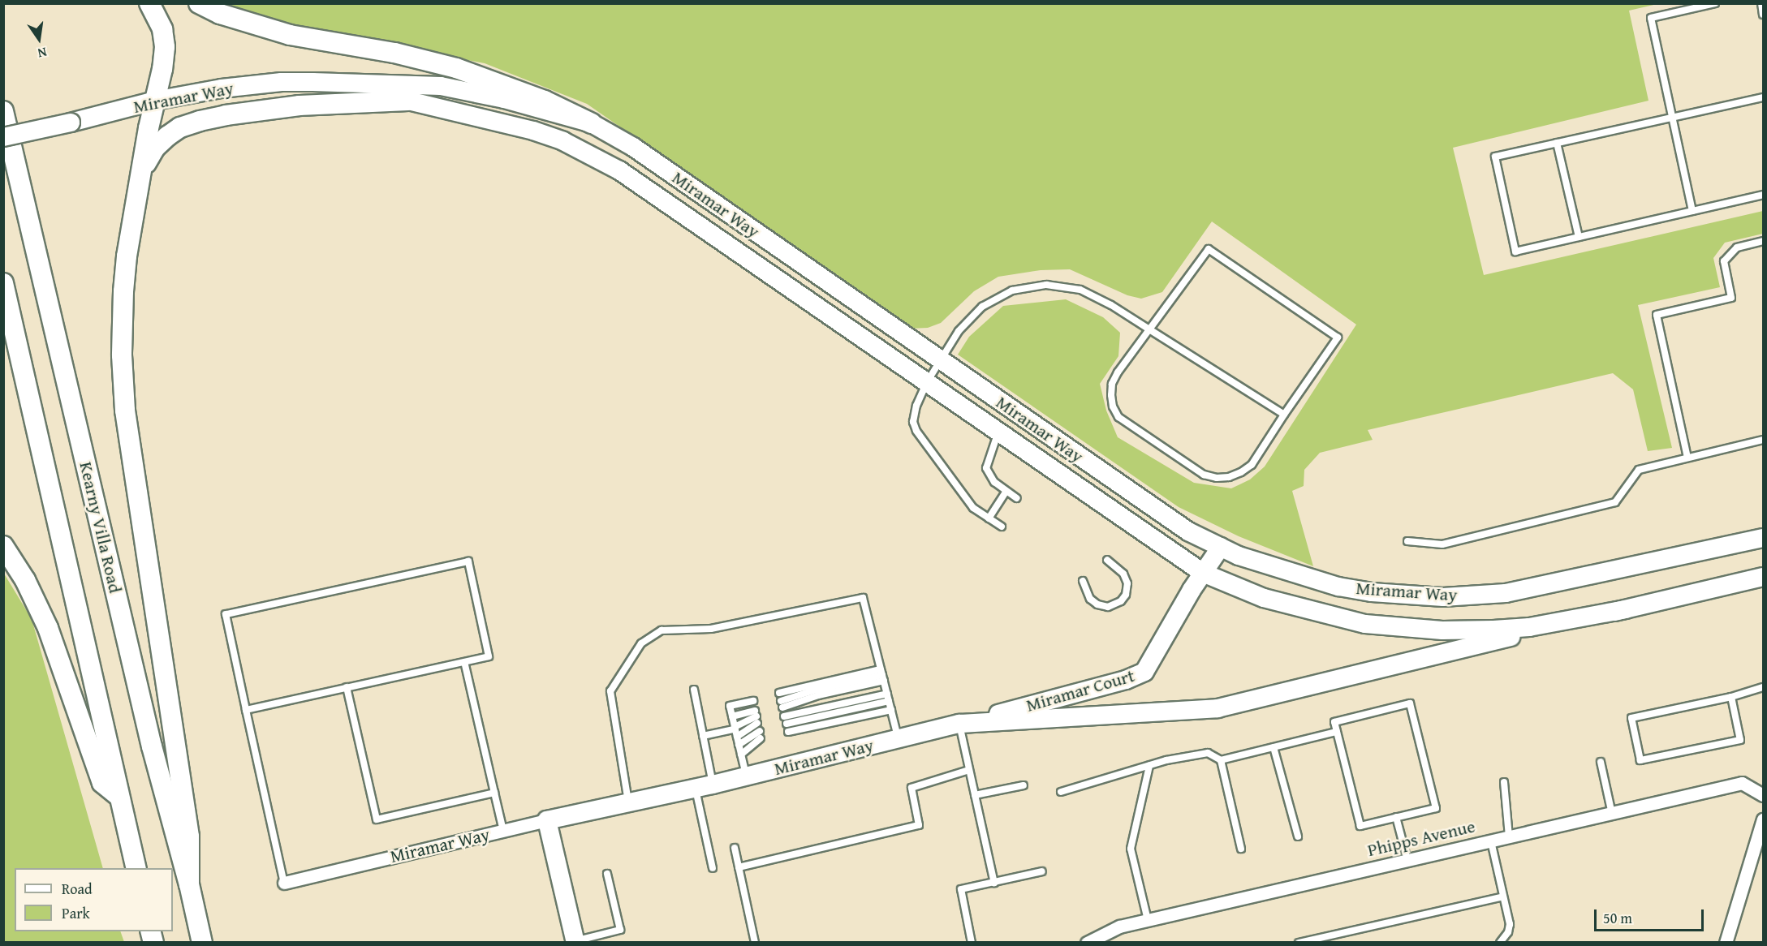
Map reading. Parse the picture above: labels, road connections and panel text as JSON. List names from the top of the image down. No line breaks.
{"streets":{"main road":["Miramar Way","Kearny Villa Road","Miramar Court"],"street":["Phipps Avenue"]},"crossings":[["Miramar Way","Miramar Court"]],"legend":["Road","Park"],"scale_bar":"50 m","north":"bottom"}
